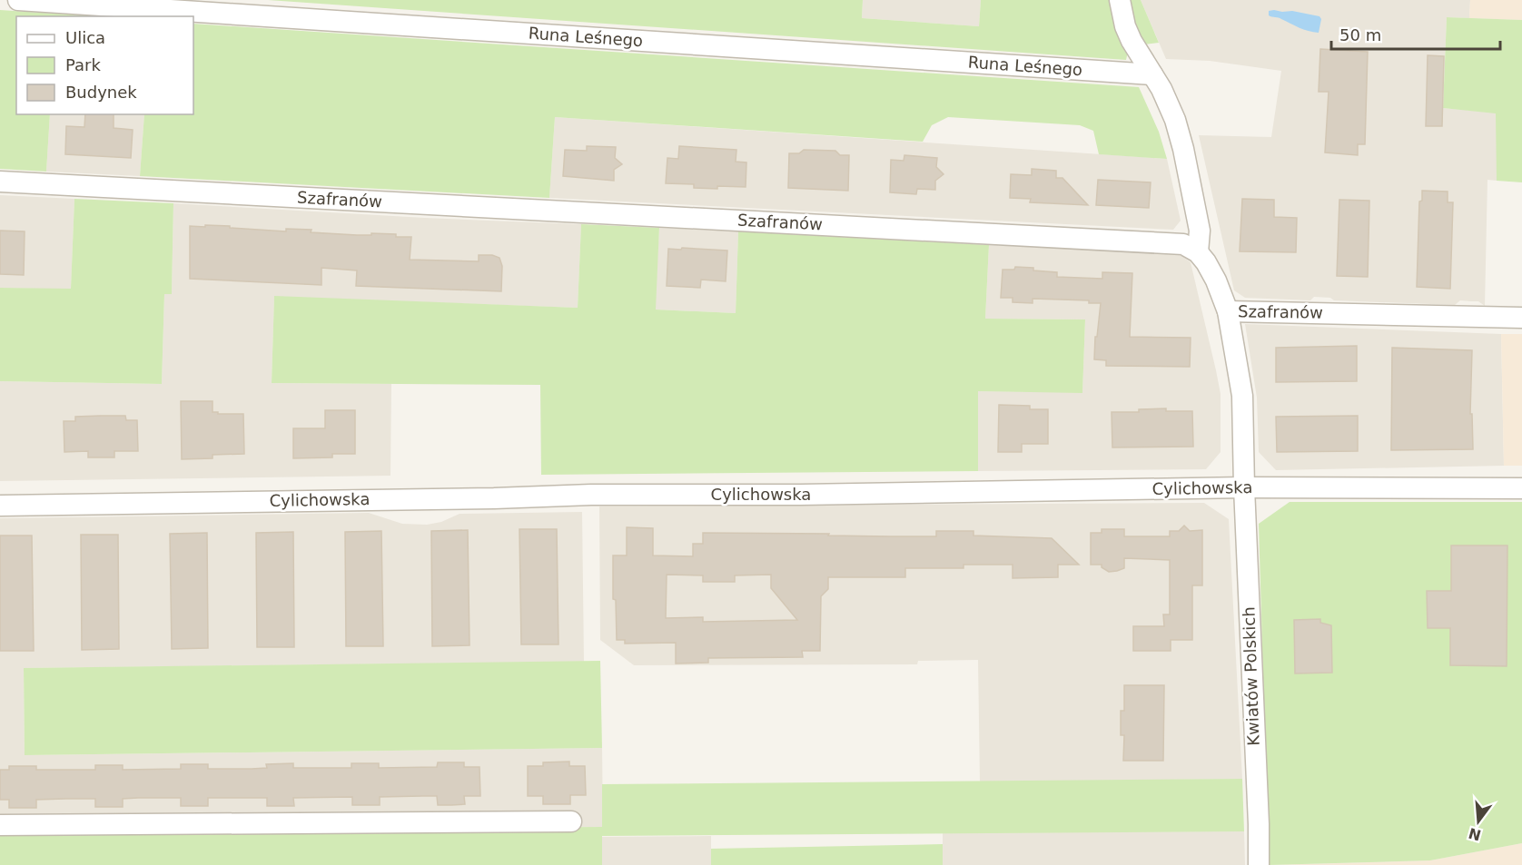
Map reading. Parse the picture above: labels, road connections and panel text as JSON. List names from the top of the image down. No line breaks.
{"streets":{"street":["Runa Leśnego","Szafranów","Cylichowska","Kwiatów Polskich"]},"crossings":[["Szafranów","Kwiatów Polskich"],["Cylichowska","Kwiatów Polskich"]],"legend":["Ulica","Park","Budynek"],"scale_bar":"50 m","north":"bottom"}
